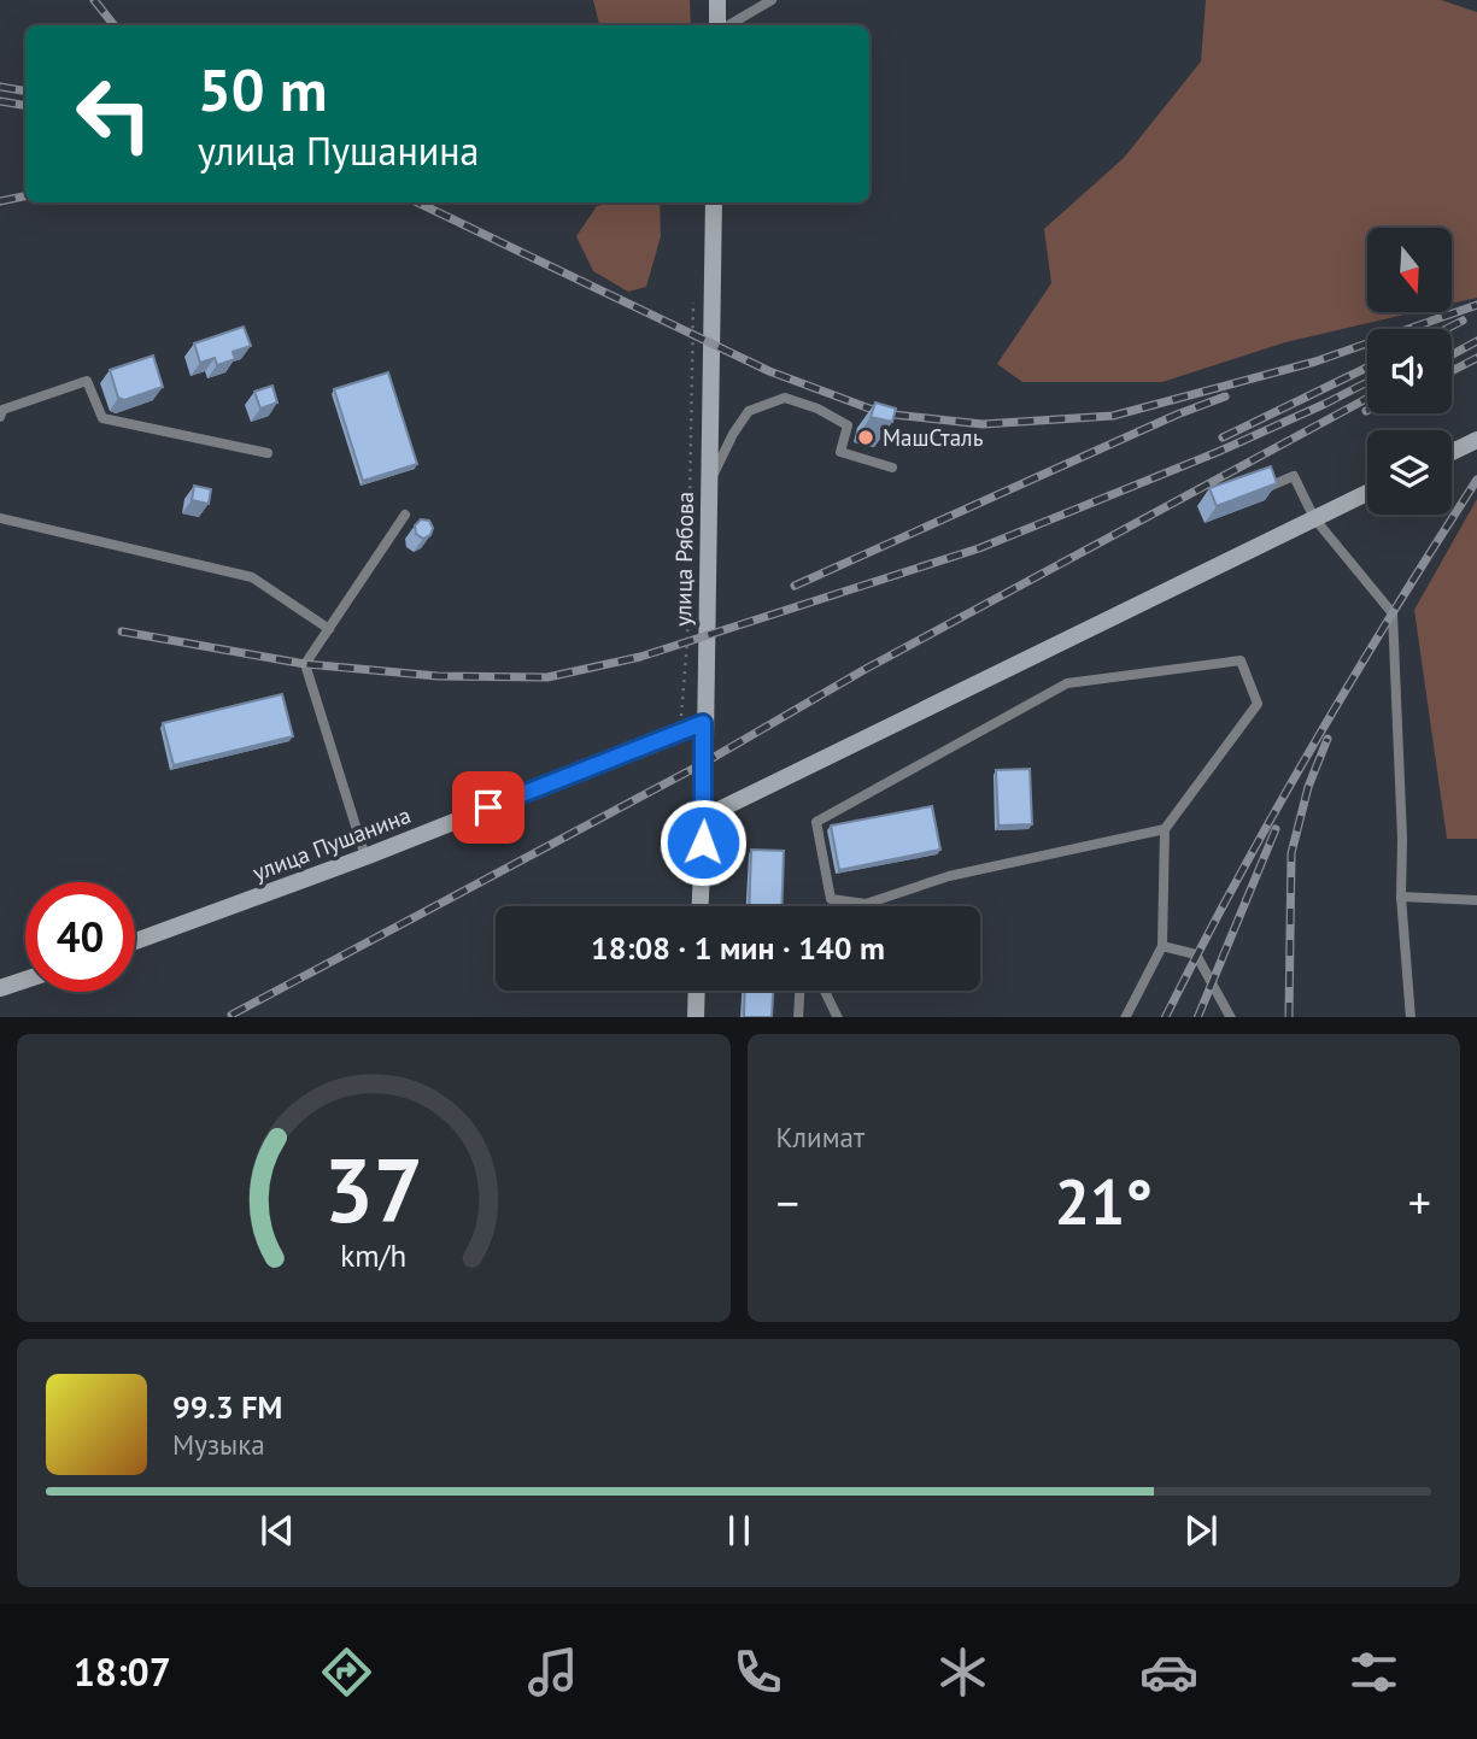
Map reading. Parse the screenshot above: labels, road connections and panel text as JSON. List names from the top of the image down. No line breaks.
{"streets":{"street":["улица Рябова","улица Пушанина"]},"crossings":[["улица Рябова","улица Пушанина"]],"places":["МашСталь"],"north":"bottom","page":{"turn":["50 m","улица Пушанина"],"limit":"40","trip":"18:08 · 1 мин · 140 m","tile":"Климат","heat":["−","21°","+"],"song":["99.3 FM","Музыка"],"tabs":"18:07","gauge":["37","km/h"]}}
